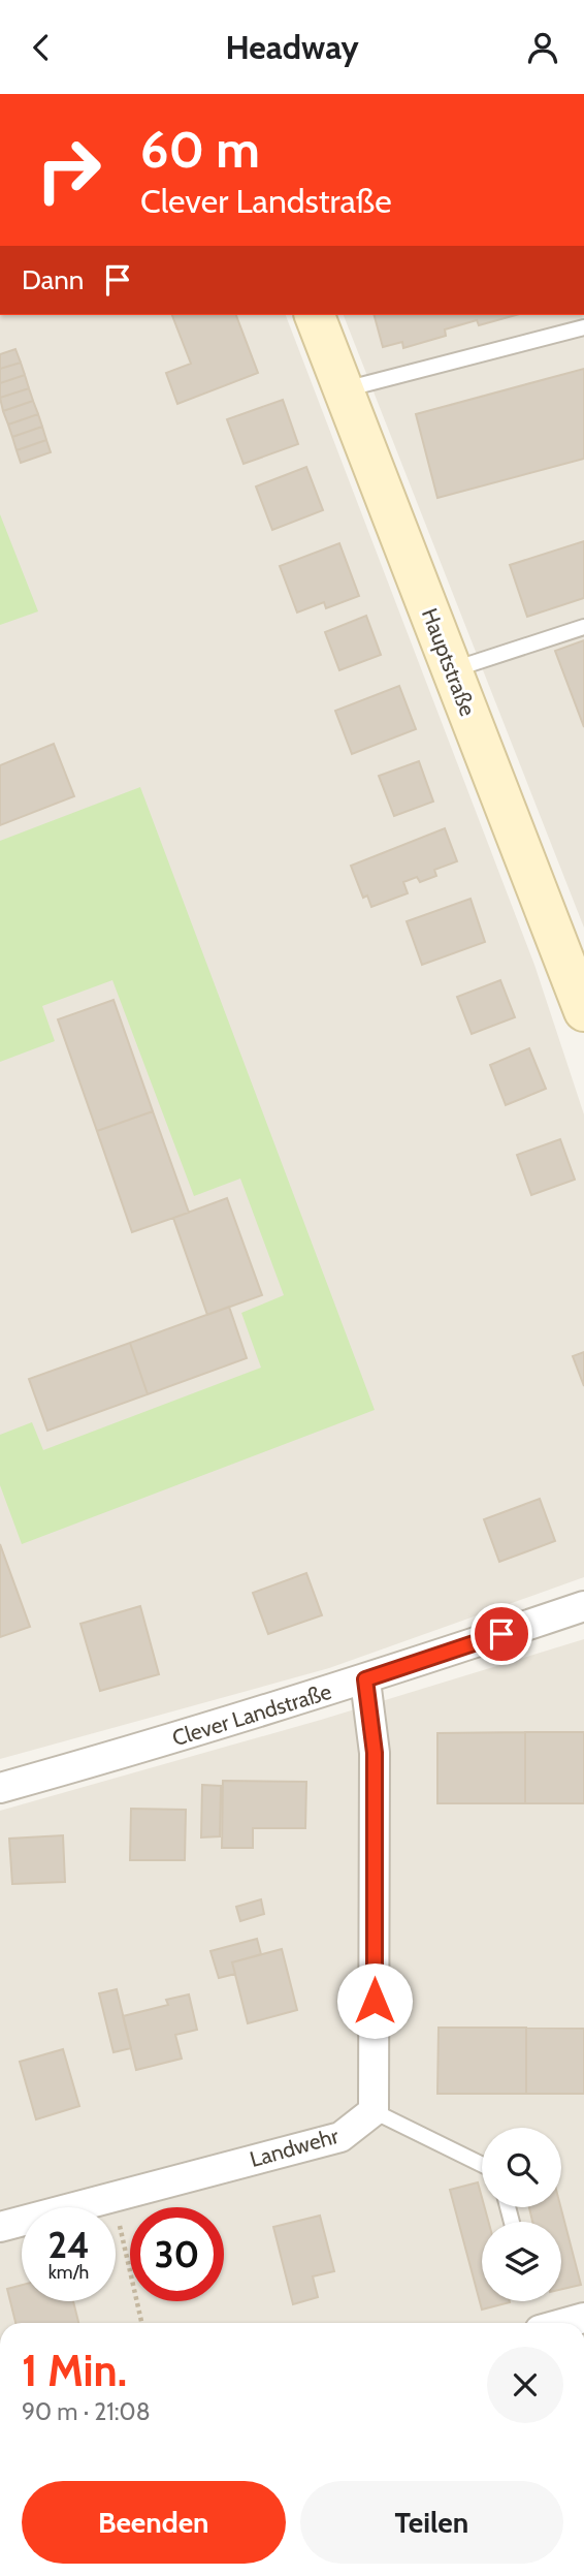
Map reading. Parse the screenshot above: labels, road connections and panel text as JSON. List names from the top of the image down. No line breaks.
{"streets":{"main road":["Hauptstraße"],"street":["Clever Landstraße","Landwehr"]},"page":{"header":"Headway","turn":["60 m","Clever Landstraße"],"then":"Dann","speed":"24 km/h","limit":"30","heading":["1 Min.","90 m · 21:08"],"buttons":["Beenden","Teilen"]}}
